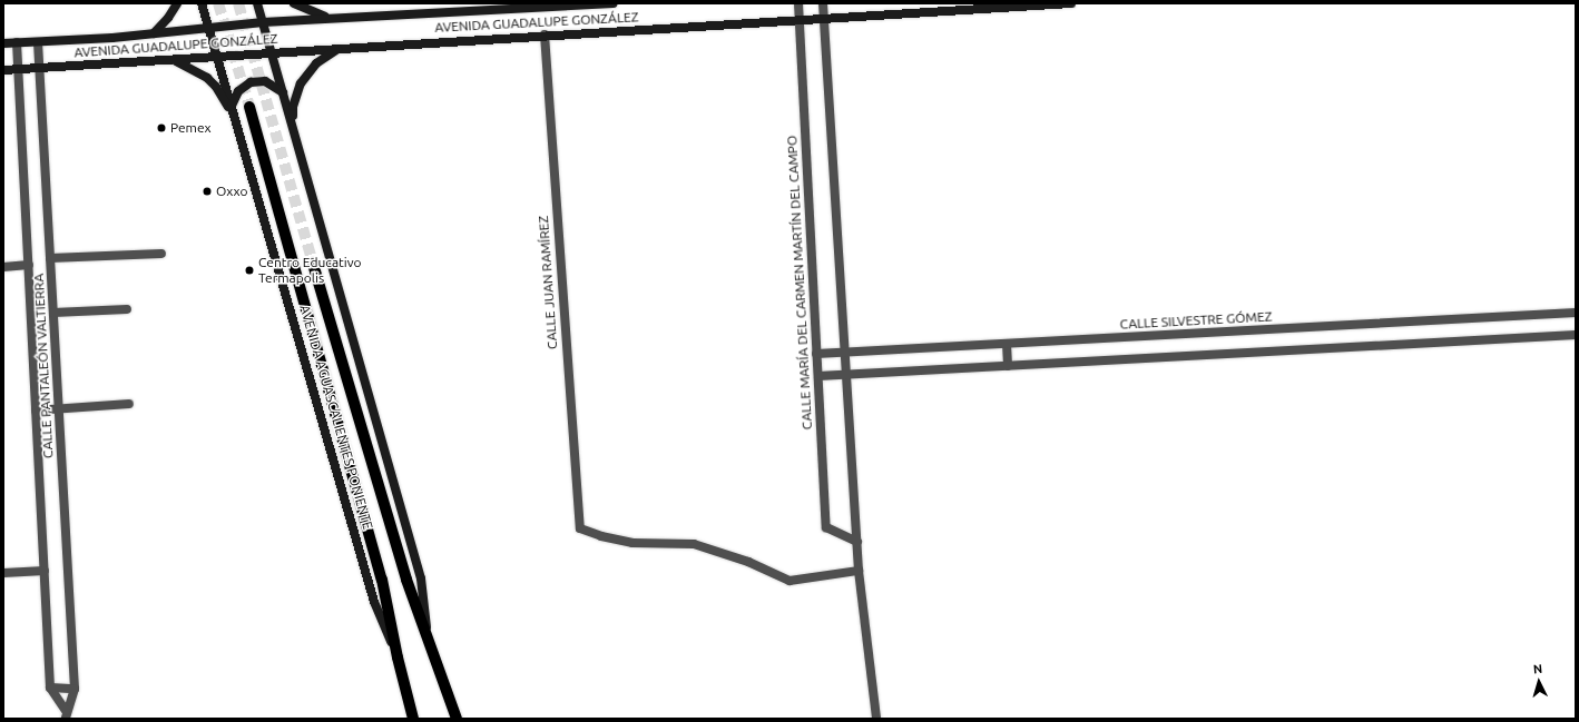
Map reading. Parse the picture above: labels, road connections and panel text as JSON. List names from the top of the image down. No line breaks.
{"streets":{"main road":["AVENIDA GUADALUPE GONZÁLEZ","AVENIDA AGUASCALIENTES PONIENTE"],"street":["CALLE JUAN RAMÍREZ","CALLE MARÍA DEL CARMEN MARTÍN DEL CAMPO","CALLE SILVESTRE GÓMEZ","CALLE PANTALEÓN VALTIERRA"]},"crossings":[["AVENIDA GUADALUPE GONZÁLEZ","CALLE JUAN RAMÍREZ"],["AVENIDA GUADALUPE GONZÁLEZ","CALLE MARÍA DEL CARMEN MARTÍN DEL CAMPO"],["AVENIDA GUADALUPE GONZÁLEZ","CALLE PANTALEÓN VALTIERRA"],["AVENIDA GUADALUPE GONZÁLEZ","AVENIDA AGUASCALIENTES PONIENTE"],["CALLE MARÍA DEL CARMEN MARTÍN DEL CAMPO","CALLE SILVESTRE GÓMEZ"]],"places":["Pemex","Oxxo","Centro Educativo Termapolis"],"north":"top"}
